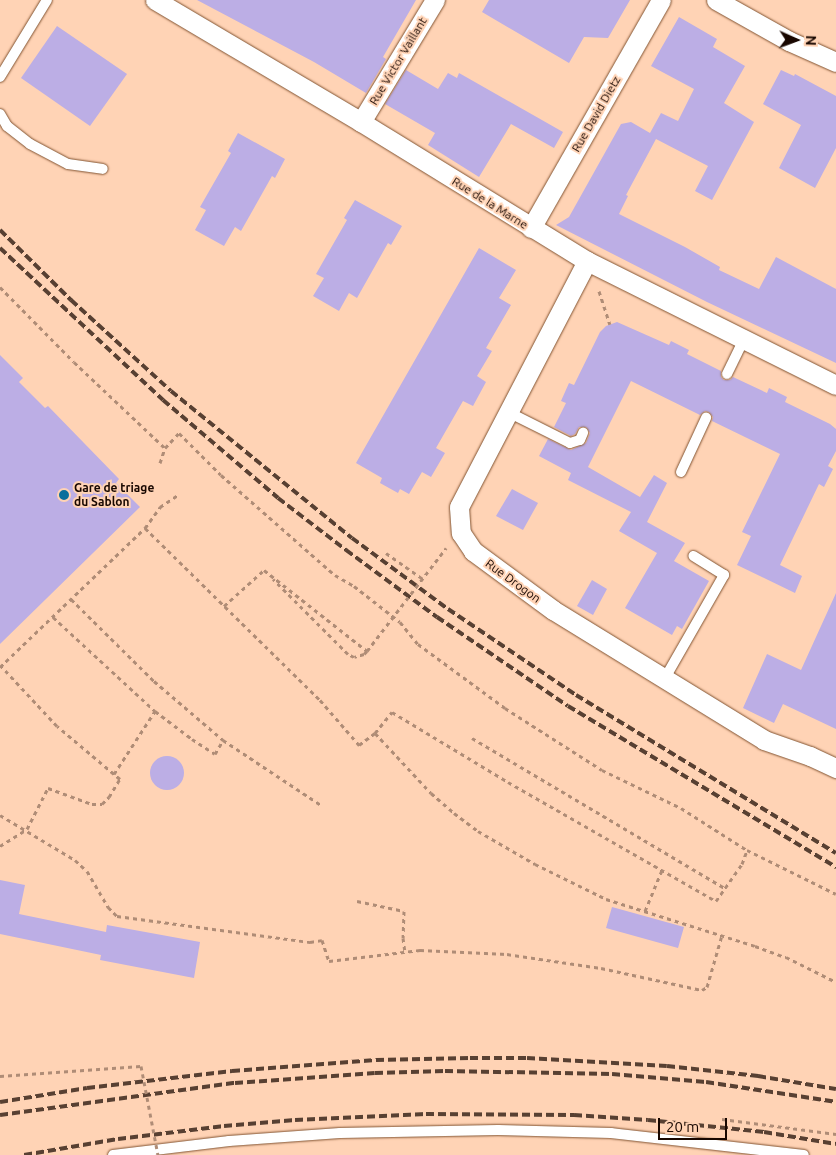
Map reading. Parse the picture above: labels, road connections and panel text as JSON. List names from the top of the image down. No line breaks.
{"streets":{"street":["Rue Victor Vaillant","Rue David Dietz","Rue de la Marne","Rue Drogon"]},"crossings":[["Rue Victor Vaillant","Rue de la Marne"],["Rue David Dietz","Rue de la Marne"],["Rue de la Marne","Rue Drogon"]],"places":["Gare de triage du Sablon"],"scale_bar":"20 m","north":"right"}
